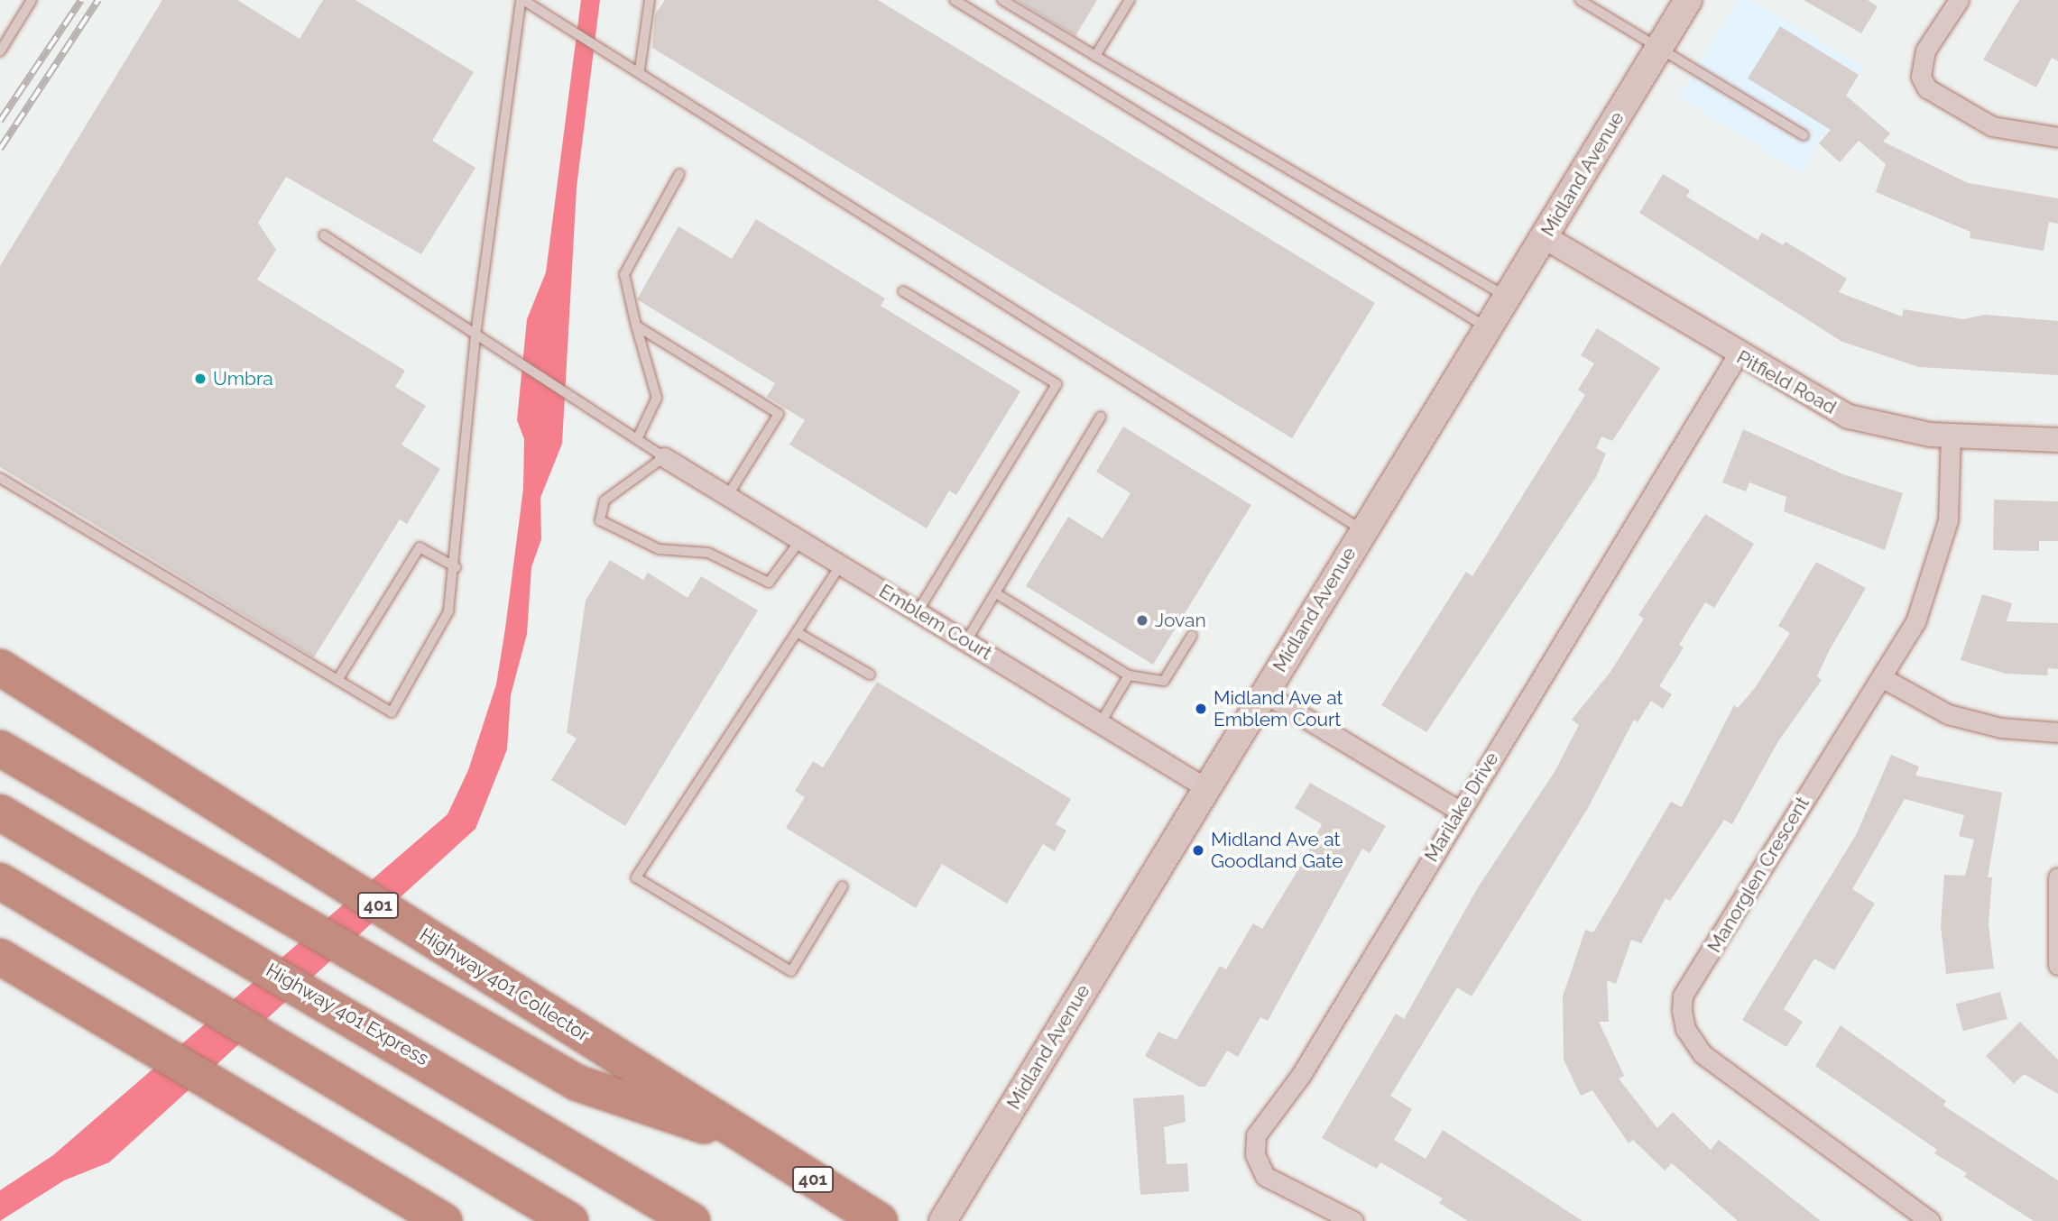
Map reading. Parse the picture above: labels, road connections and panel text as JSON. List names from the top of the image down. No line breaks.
{"streets":{"highway":["401","Highway 401 Collector","Highway 401 Express"],"main road":["Midland Avenue"],"street":["Pitfield Road","Emblem Court","Marilake Drive","Manorglen Crescent"]},"crossings":[["Midland Avenue","Pitfield Road"],["Midland Avenue","Emblem Court"],["Pitfield Road","Marilake Drive"],["Pitfield Road","Manorglen Crescent"]],"places":["Umbra","Jovan","Midland Ave at Emblem Court","Midland Ave at Goodland Gate"]}
